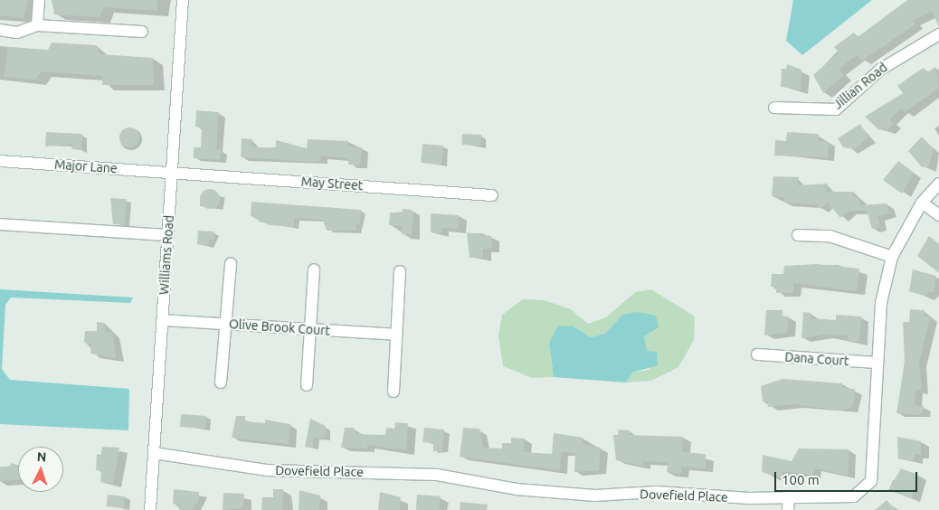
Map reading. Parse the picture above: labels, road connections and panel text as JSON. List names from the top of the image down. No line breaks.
{"streets":{"street":["Jillian Road","Major Lane","May Street","Williams Road","Olive Brook Court","Dana Court","Dovefield Place"]},"crossings":[["Major Lane","May Street"],["Major Lane","Williams Road"],["May Street","Williams Road"],["Williams Road","Olive Brook Court"],["Williams Road","Dovefield Place"],["Dana Court","Dovefield Place"]],"scale_bar":"100 m","north":"top"}
